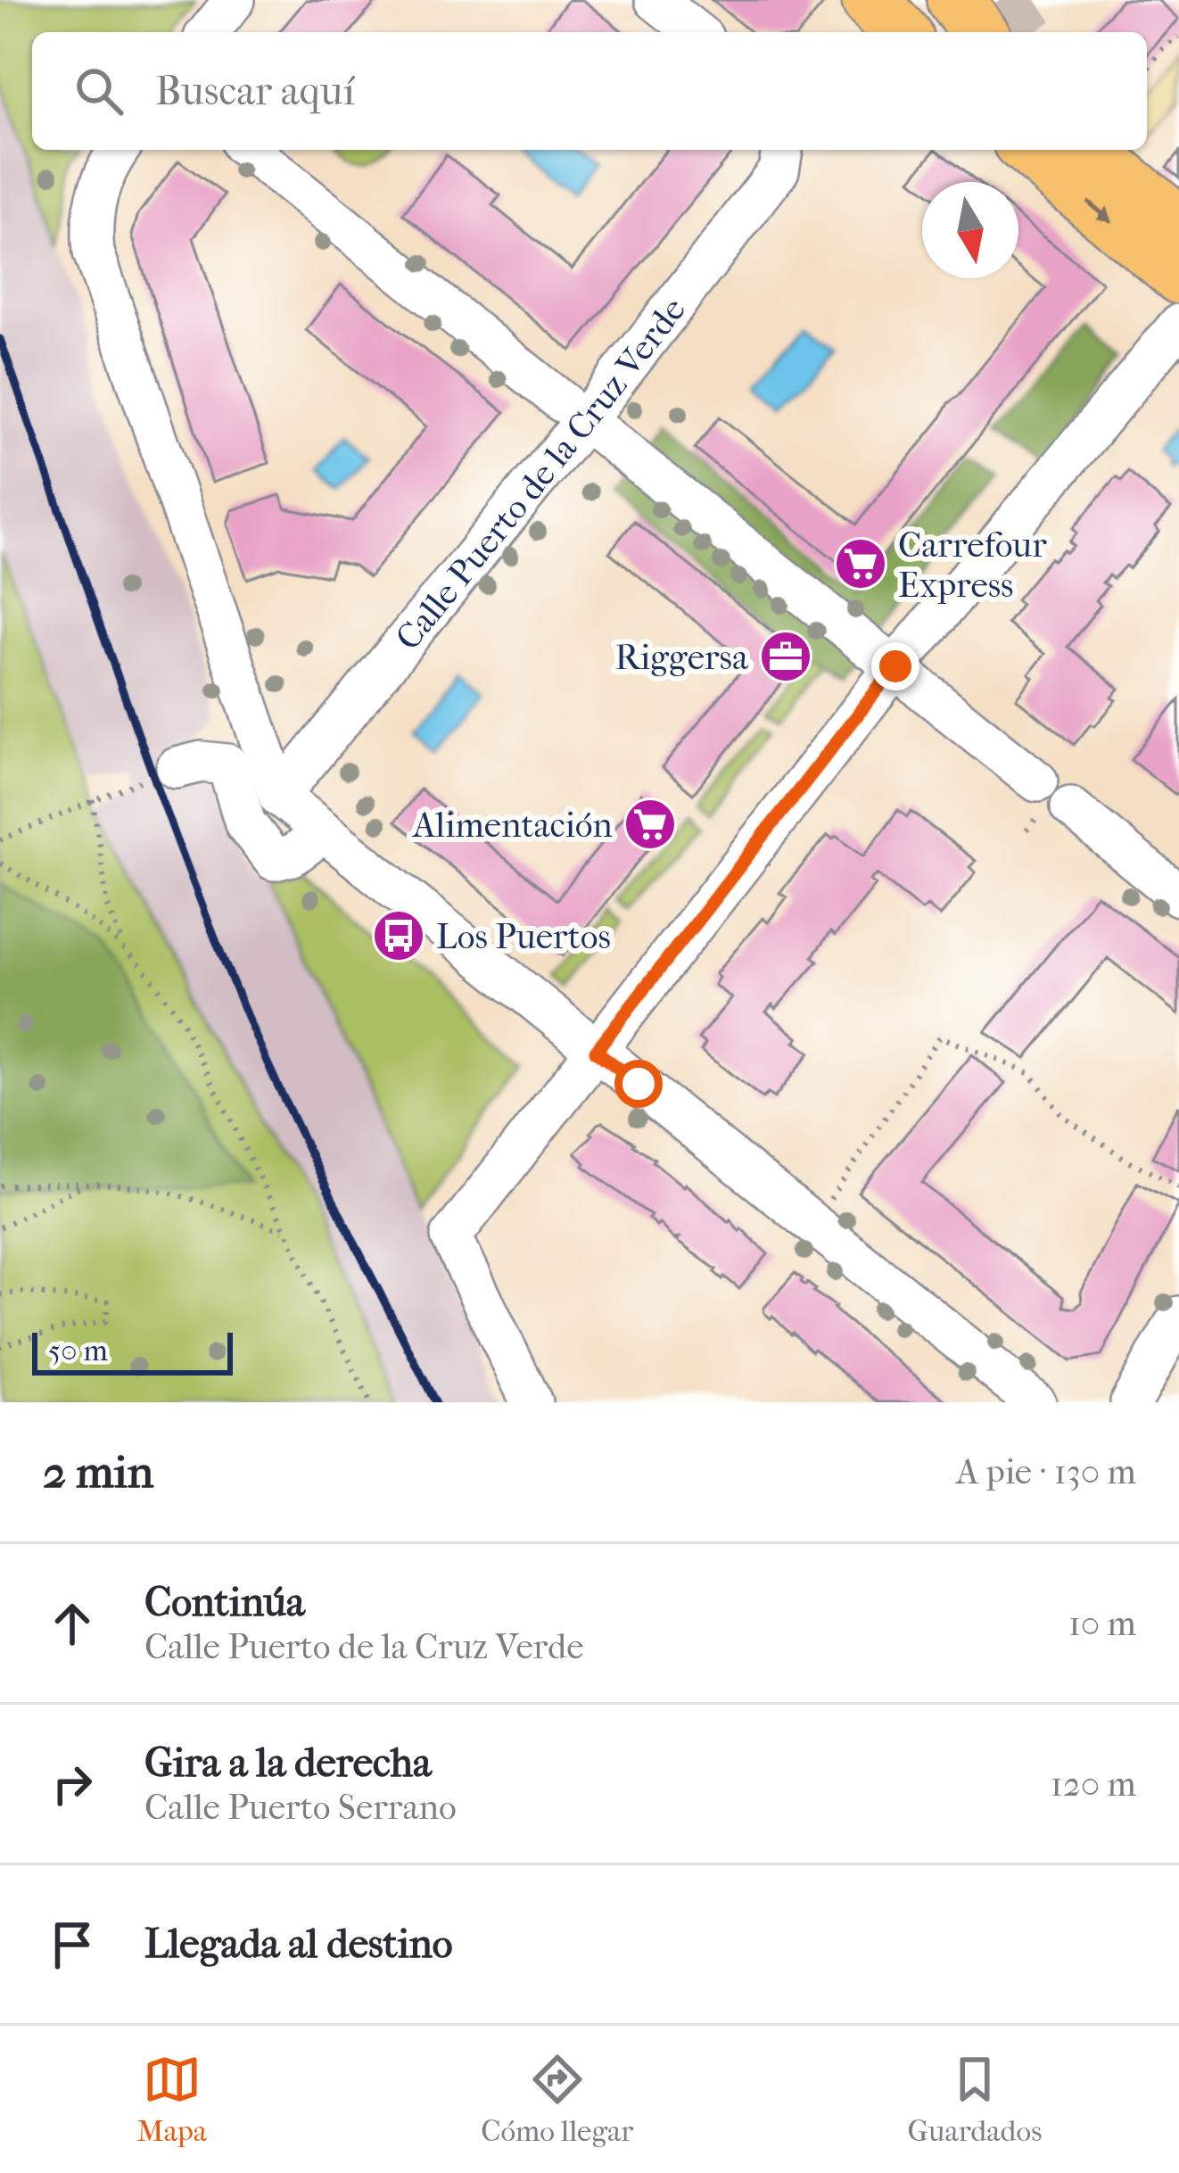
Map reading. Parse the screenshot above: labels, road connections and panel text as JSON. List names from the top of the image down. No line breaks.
{"streets":{"street":["Calle Puerto de la Cruz Verde"]},"places":{"supermarket":["Carrefour Express","Alimentación"],"office":["Riggersa"],"bus stop":["Los Puertos"]},"scale_bar":"50 m","north":"bottom","page":{"search":"Buscar aquí","scale":"50 m","heading":["2 min","A pie · 130 m"],"list":[["Continúa","Calle Puerto de la Cruz Verde","10 m"],["Gira a la derecha","Calle Puerto Serrano","120 m"],"Llegada al destino"],"nav":["Mapa","Cómo llegar","Guardados"]}}
